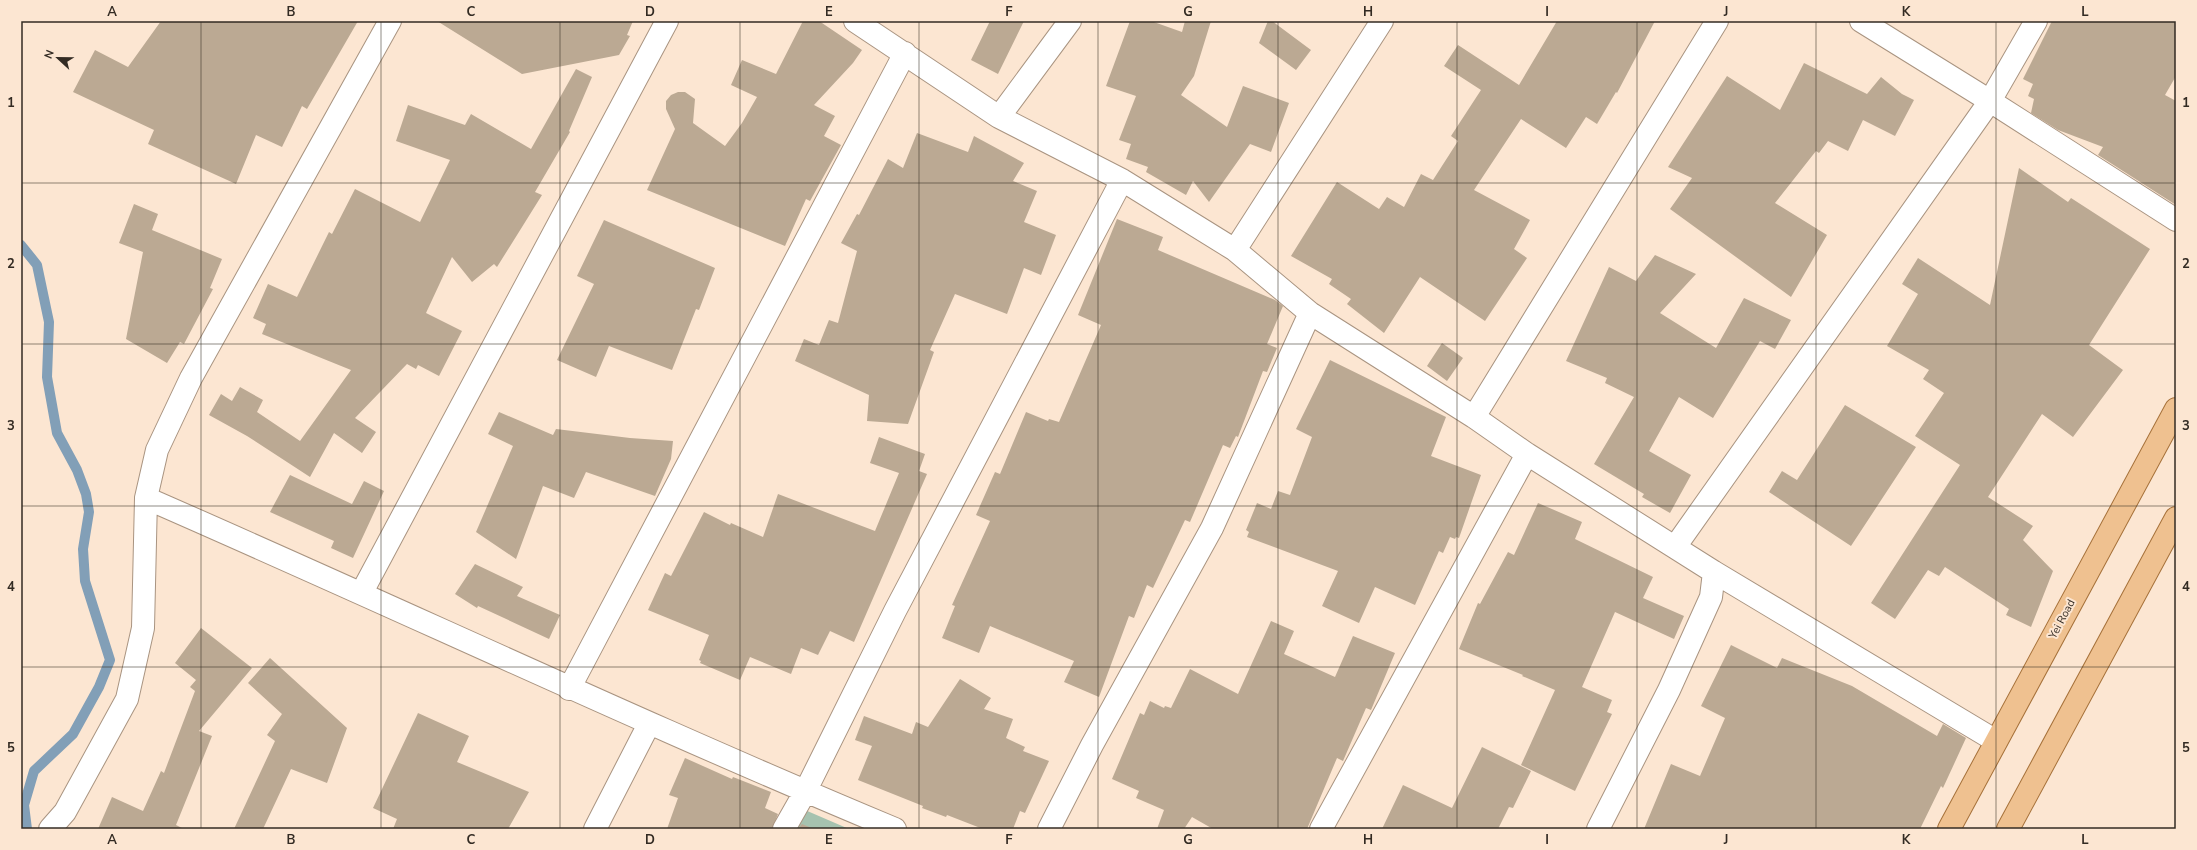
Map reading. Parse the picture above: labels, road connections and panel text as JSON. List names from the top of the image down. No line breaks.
{"streets":{"main road":["Yei Road"]},"north":"left","grid":{"columns":["A","B","C","D","E","F","G","H","I","J","K","L"],"rows":["1","2","3","4","5"]}}
